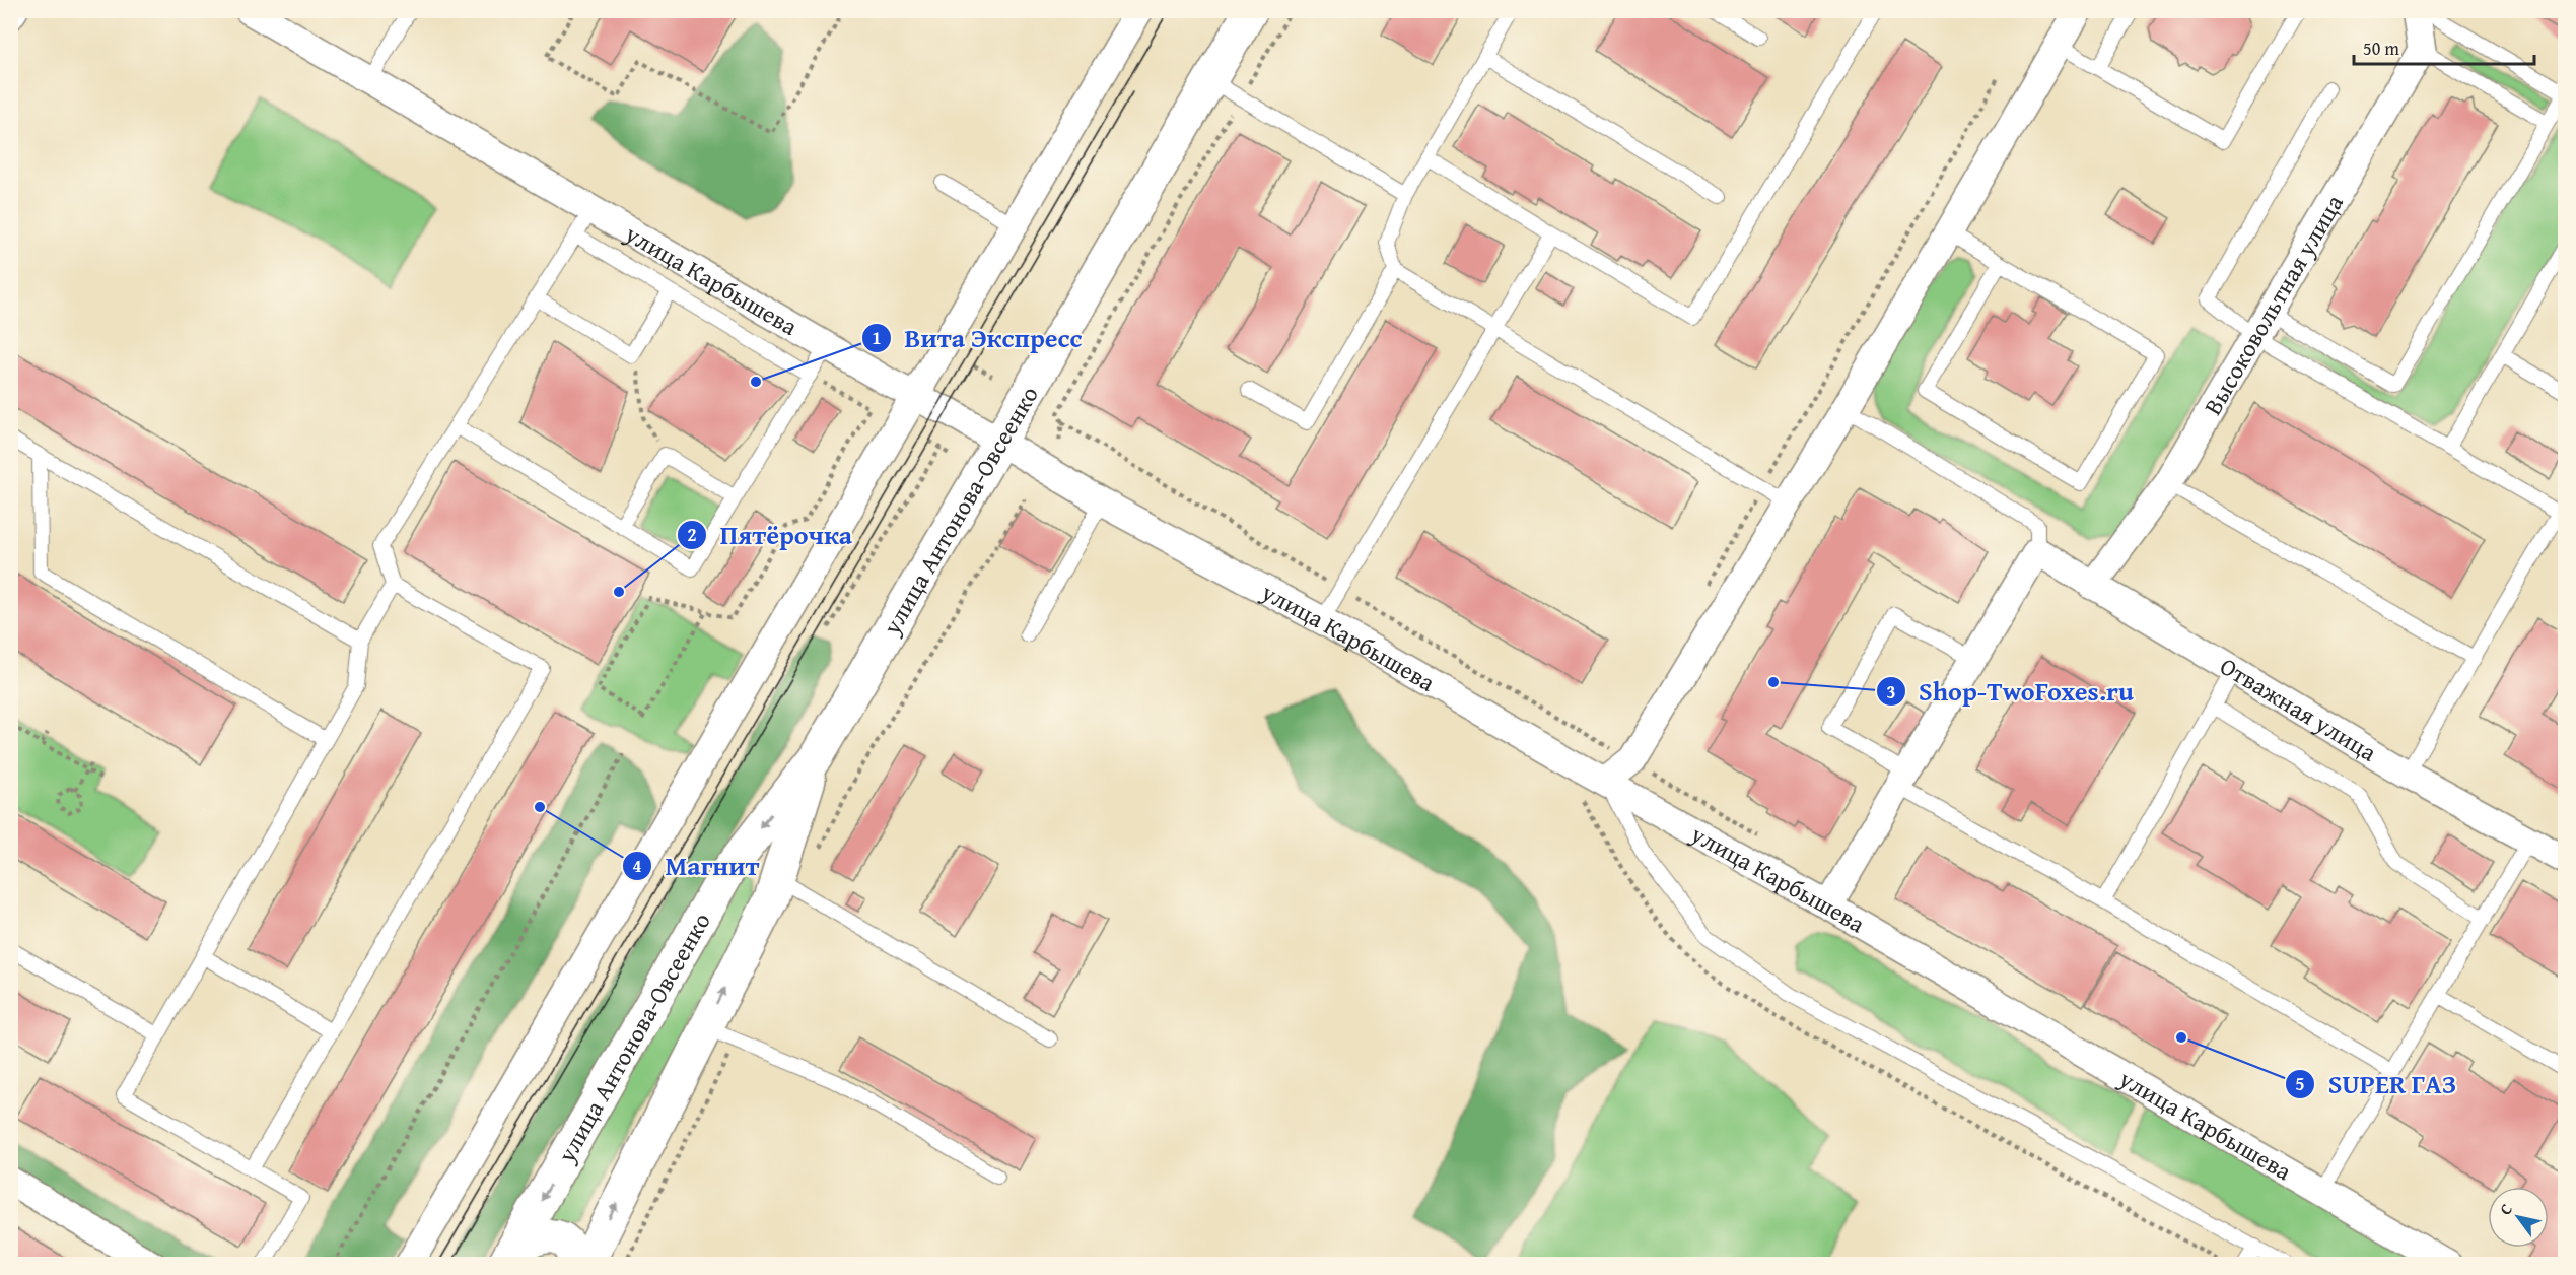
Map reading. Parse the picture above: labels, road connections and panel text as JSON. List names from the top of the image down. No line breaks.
{"streets":{"main road":["улица Антонова-Овсеенко"],"street":["улица Карбышева","Высоковольтная улица","Отважная улица"]},"crossings":[["улица Карбышева","улица Антонова-Овсеенко"],["Высоковольтная улица","Отважная улица"]],"places":["Вита Экспресс","Пятёрочка","Shop-TwoFoxes.ru","Магнит","SUPER ГАЗ"],"scale_bar":"50 m","north":"top left"}
